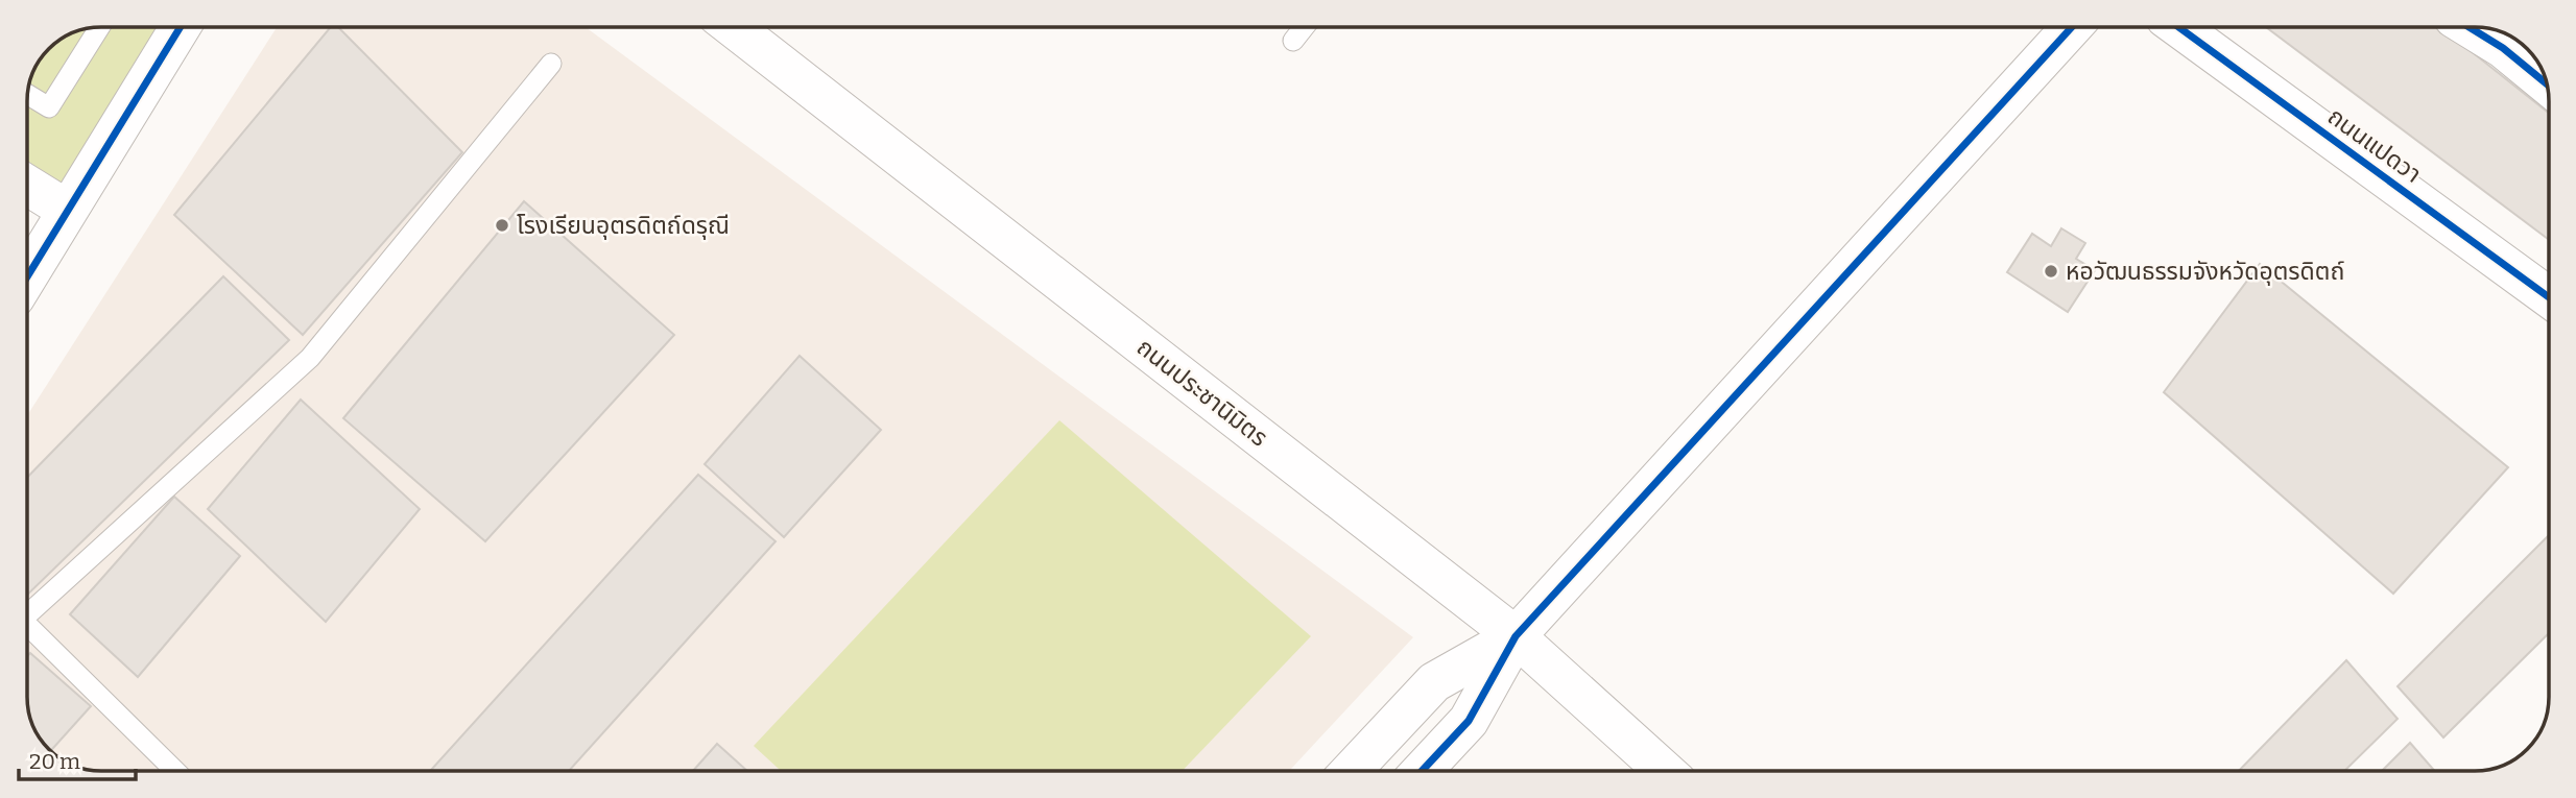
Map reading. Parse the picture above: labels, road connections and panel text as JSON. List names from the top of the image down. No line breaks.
{"streets":{"street":["ถนนแปดวา","ถนนประชานิมิตร"]},"places":["โรงเรียนอุตรดิตถ์ดรุณี","หอวัฒนธรรมจังหวัดอุตรดิตถ์"],"scale_bar":"20 m"}
